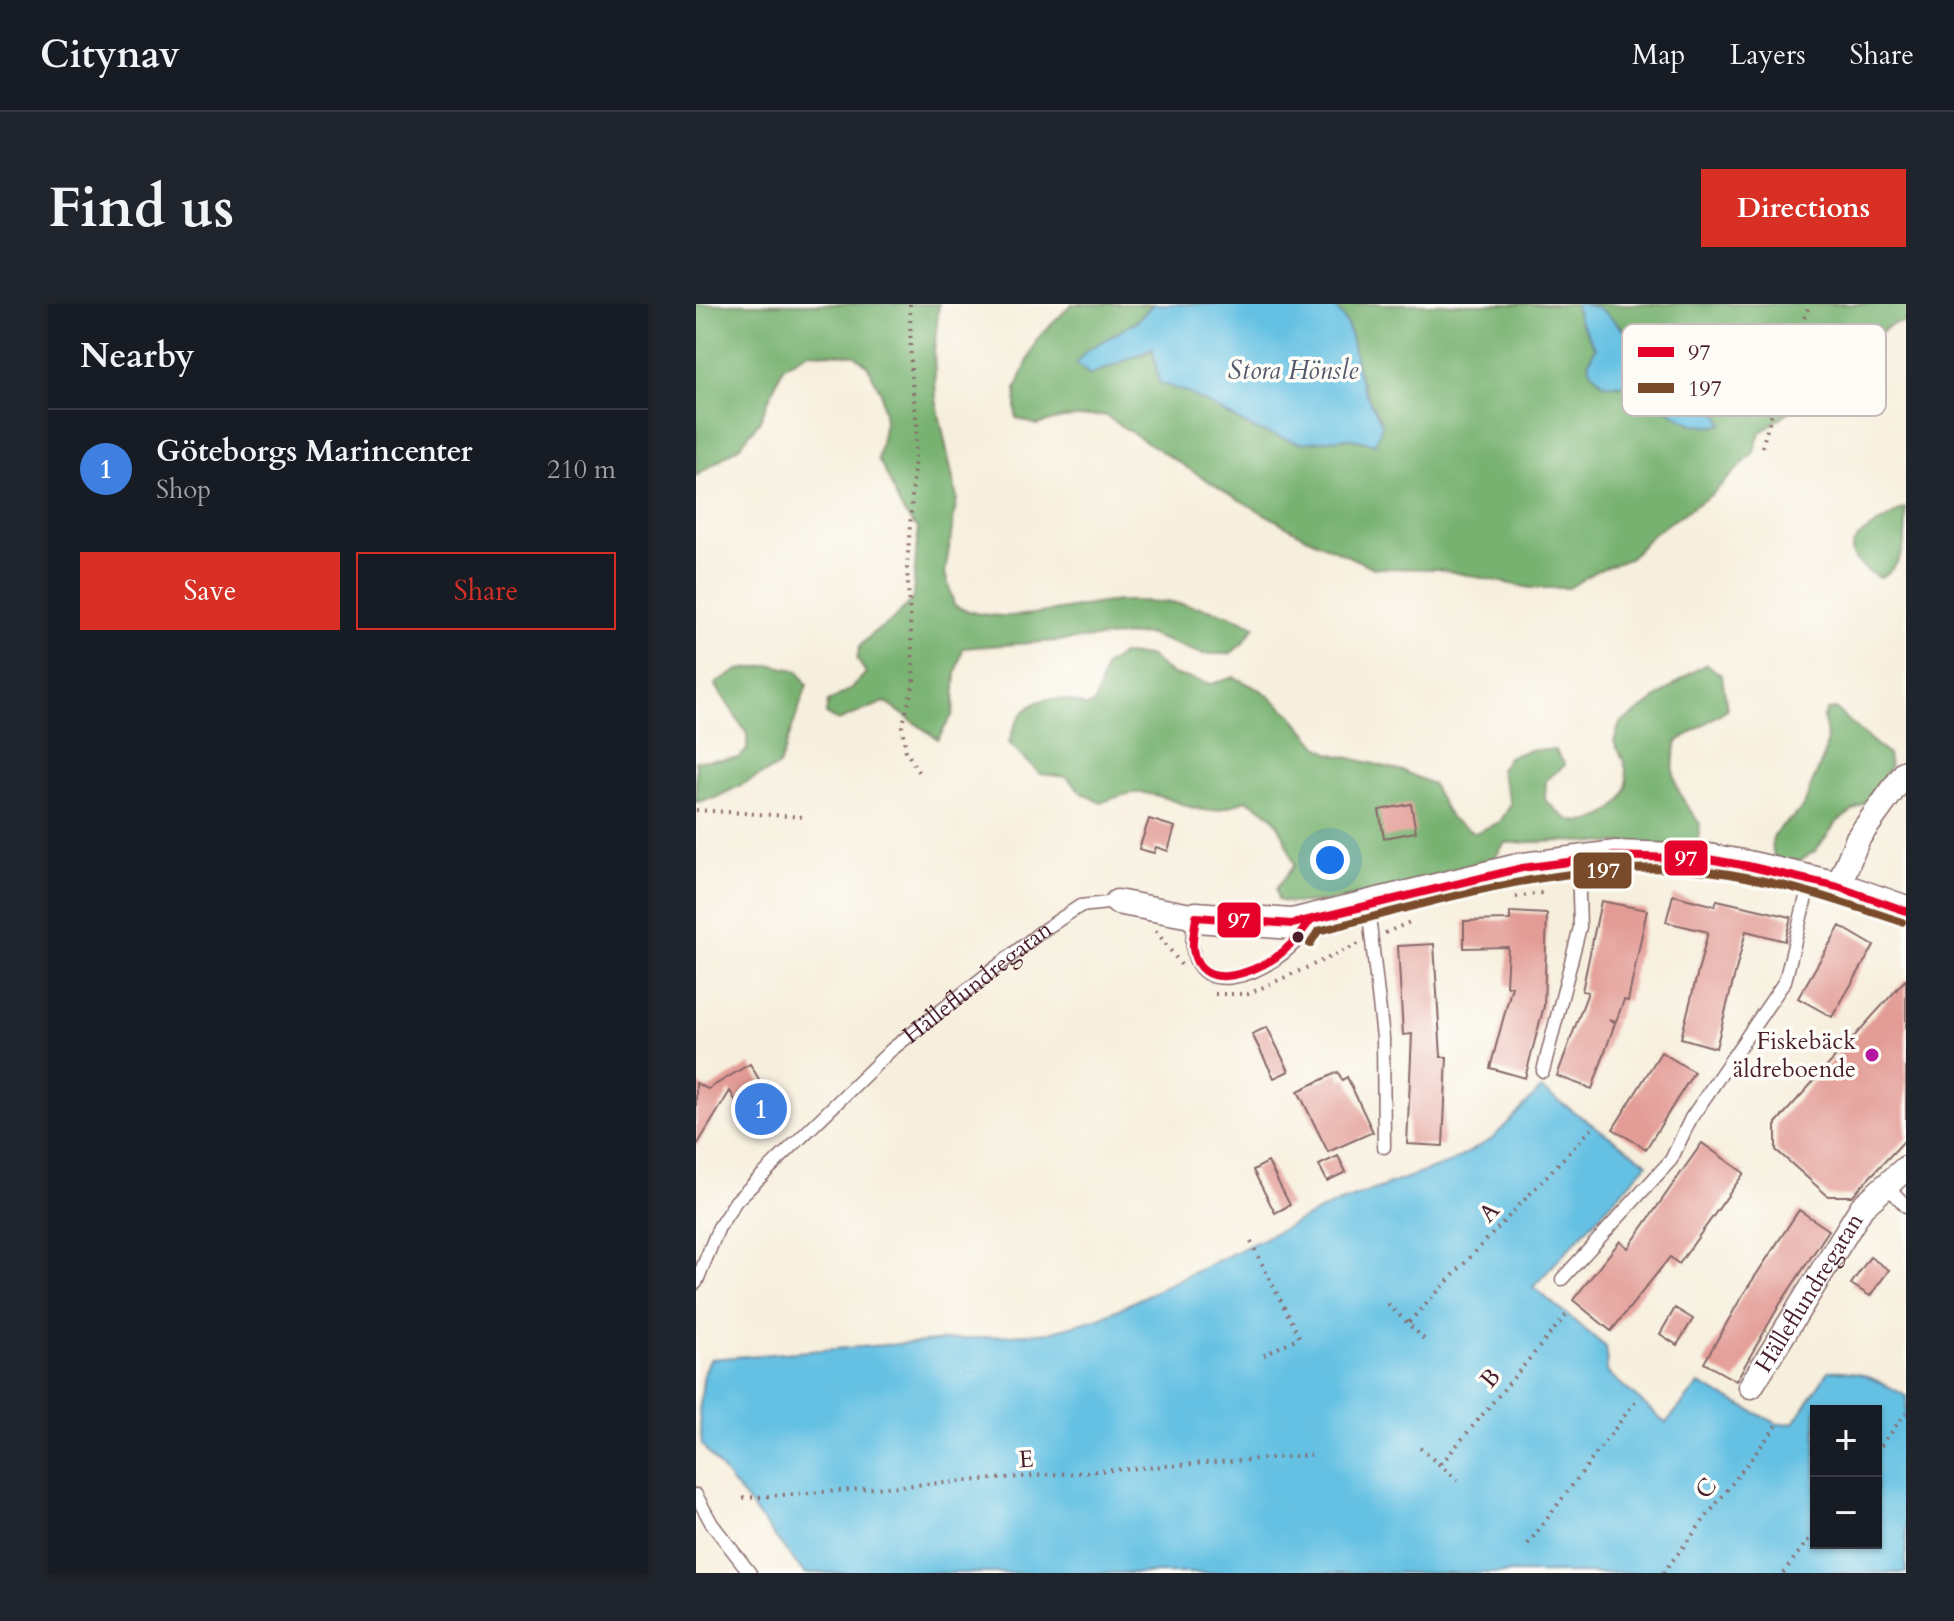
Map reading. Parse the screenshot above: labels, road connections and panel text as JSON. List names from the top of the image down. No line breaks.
{"streets":{"street":["Hälleflundregatan"],"path":["A","B","E","C"]},"water":["Stora Hönsle"],"places":["Fiskebäck äldreboende"],"lines":["transit line 97","transit line 197"],"legend":["97","197"],"page":{"header":"Citynav","nav":["Map","Layers","Share"],"buttons":["Directions",["Save","Share"]],"title":"Find us","heading":"Nearby","list":[{"mark":"1","name":"Göteborgs Marincenter","note":"Shop","value":"210 m"}],"pins":"1","map_buttons":["+","−"]}}
